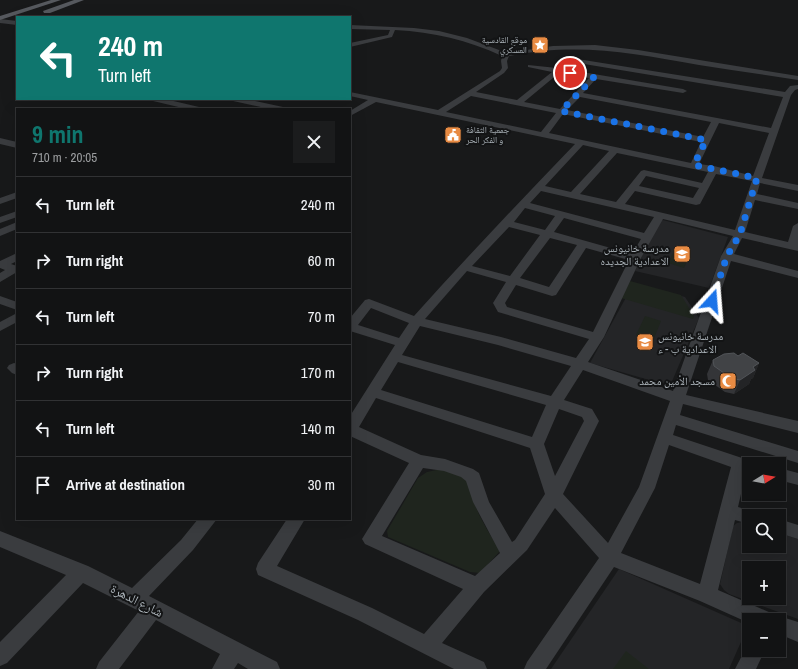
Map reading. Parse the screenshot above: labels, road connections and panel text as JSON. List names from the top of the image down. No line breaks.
{"streets":{"street":["شارع الدهرة"]},"places":{"place":["موقع القادسية العسكري"],"public building":["جمعية الثقافة و الفكر الحر"],"school or university":["مدرسة خانيونس الاعدادية الجديده","مدرسة خانيونس الاعدادية ب - ء"],"mosque":["مسجد الأمين محمد"]},"north":"right","page":{"turn":["240 m","Turn left"],"heading":["9 min","710 m · 20:05"],"list":[{"name":"Turn left","value":"240 m"},{"name":"Turn right","value":"60 m"},{"name":"Turn left","value":"70 m"},{"name":"Turn right","value":"170 m"},{"name":"Turn left","value":"140 m"},{"name":"Arrive at destination","value":"30 m"}],"map_buttons":["+","−"]}}
